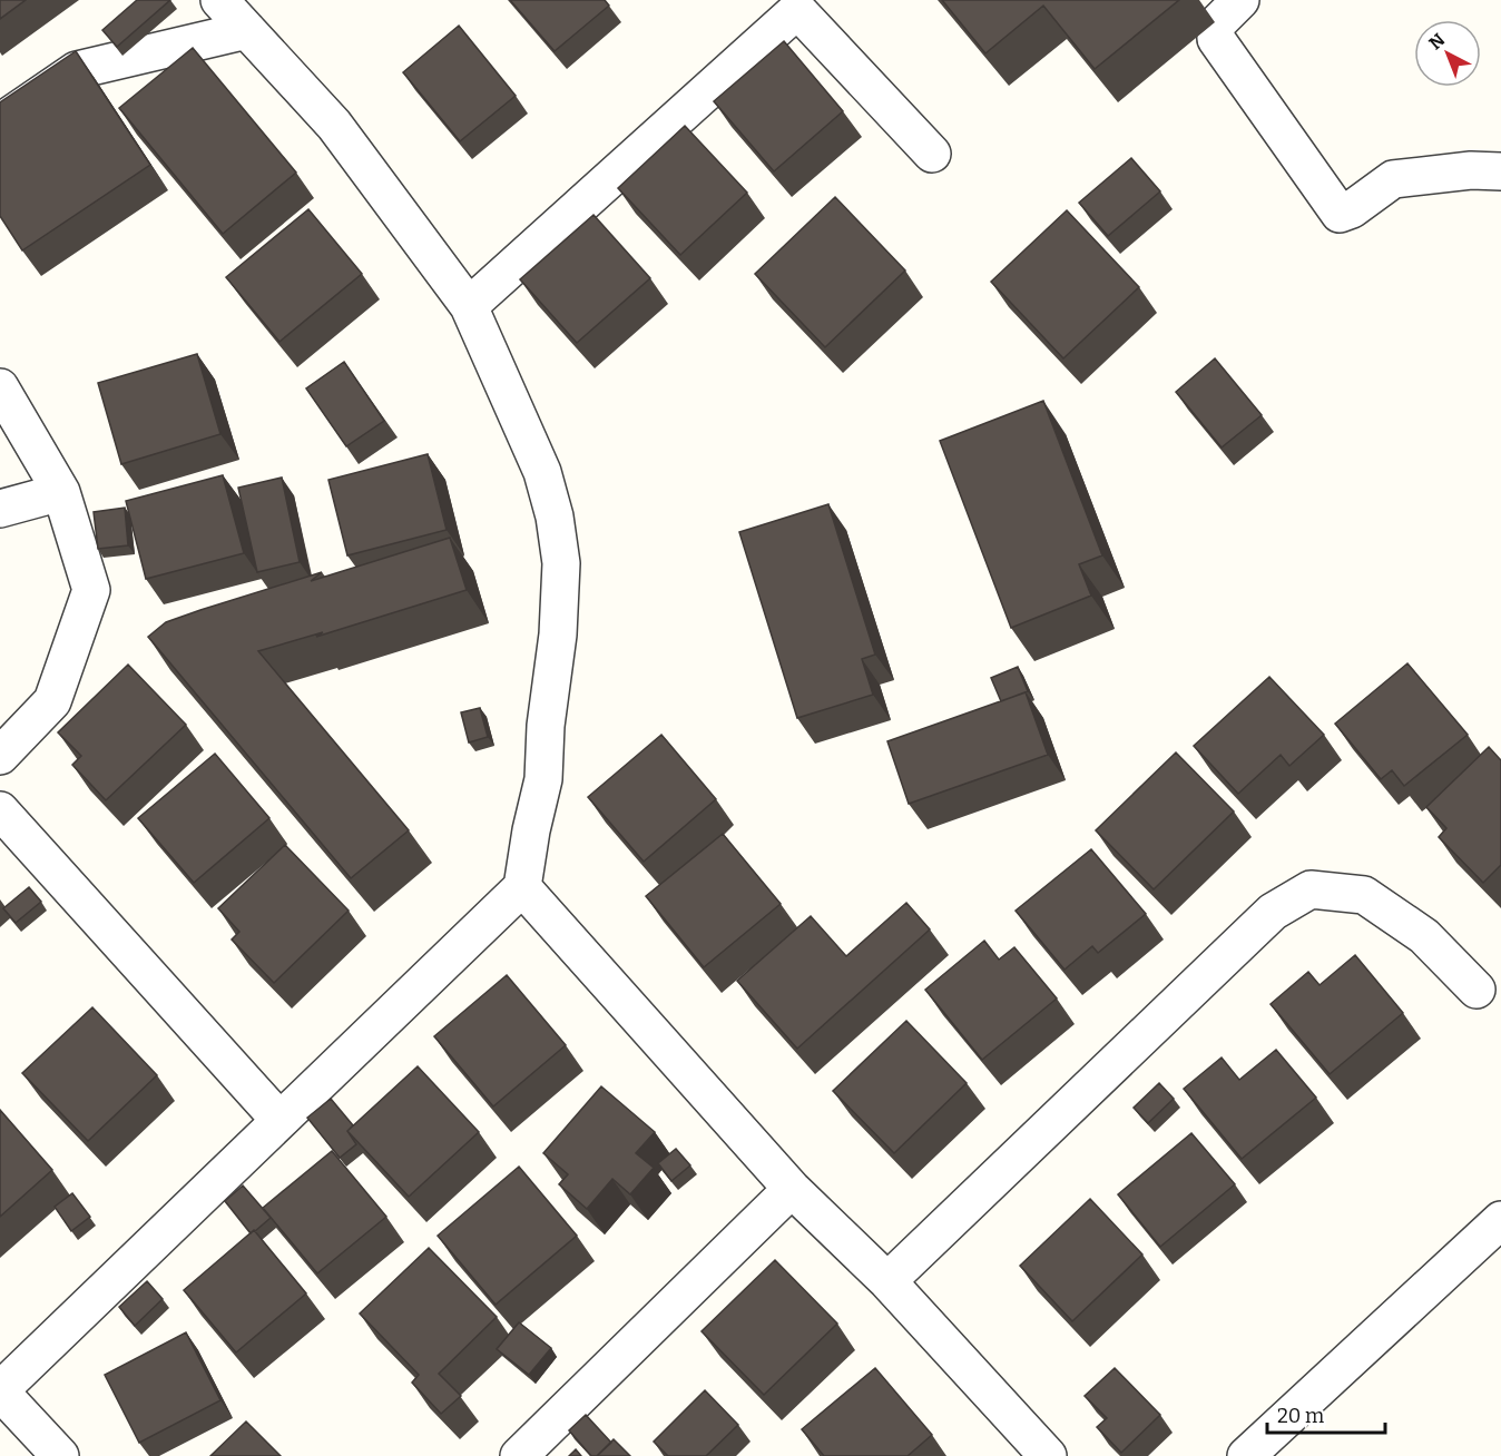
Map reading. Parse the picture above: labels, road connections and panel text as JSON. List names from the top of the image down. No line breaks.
{"scale_bar":"20 m","north":"top left"}
